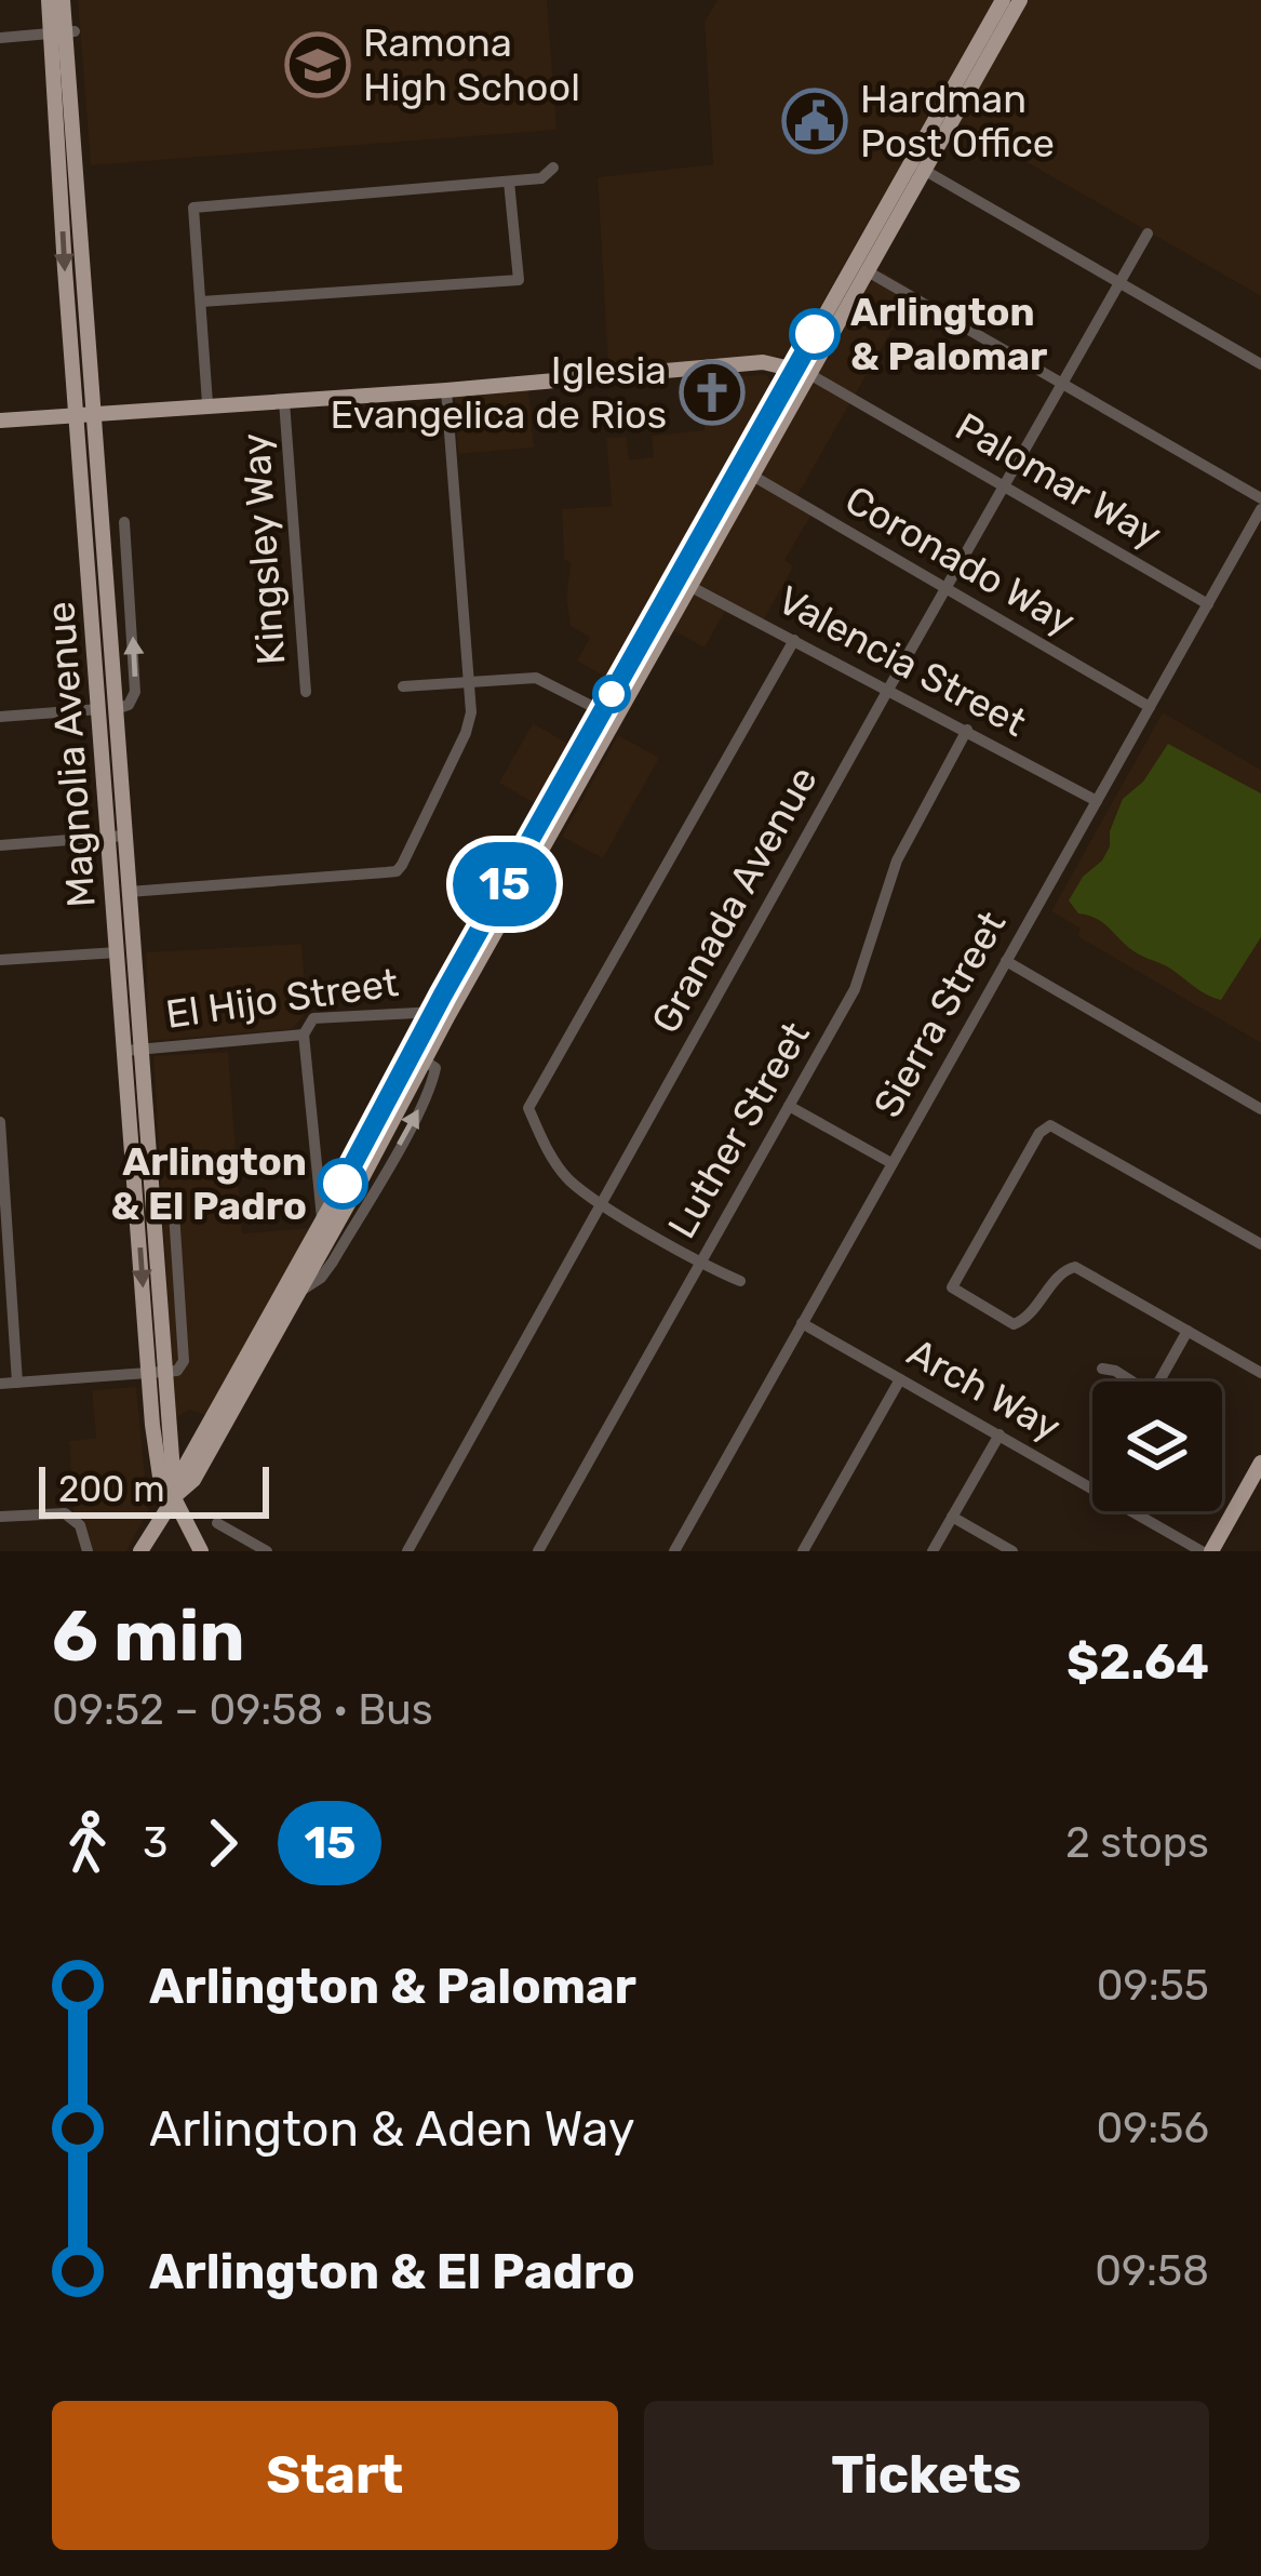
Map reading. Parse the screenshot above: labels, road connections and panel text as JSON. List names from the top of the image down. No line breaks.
{"streets":{"main road":["Magnolia Avenue"],"street":["Palomar Way","Kingsley Way","Coronado Way","Valencia Street","Granada Avenue","El Hijo Street","Sierra Street","Luther Street","Arch Way"]},"crossings":[["Palomar Way","Granada Avenue"],["Palomar Way","Sierra Street"],["Coronado Way","Granada Avenue"],["Coronado Way","Sierra Street"],["Valencia Street","Granada Avenue"],["Valencia Street","Sierra Street"],["Valencia Street","Luther Street"],["Magnolia Avenue","El Hijo Street"],["Sierra Street","Arch Way"]],"places":{"school or university":["Ramona High School"],"public building":["Hardman Post Office"],"other":["Arlington & Palomar","Arlington & El Padro"],"church":["Iglesia Evangelica de Rios"]},"lines":["bus line 15"],"scale_bar":"200 m","page":{"on_map":"15","scale":"200 m","heading":["6 min","09:52 – 09:58 · Bus","$2.64"],"legs":["3","15","2 stops"],"list":[{"name":"Arlington & Palomar","value":"09:55"},{"name":"Arlington & Aden Way","value":"09:56"},{"name":"Arlington & El Padro","value":"09:58"}],"buttons":["Start","Tickets"]}}
